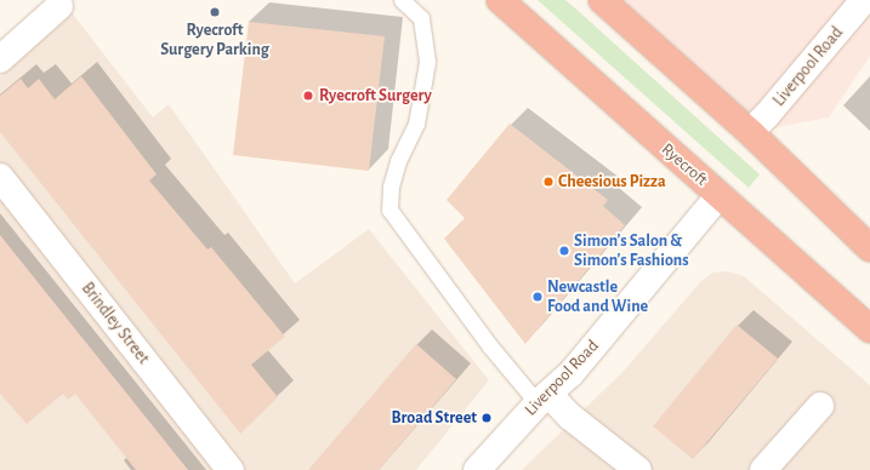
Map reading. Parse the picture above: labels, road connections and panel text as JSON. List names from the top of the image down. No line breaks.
{"streets":{"highway":["Ryecroft"],"street":["Liverpool Road","Brindley Street"]},"crossings":[["Liverpool Road","Ryecroft"]],"places":["Ryecroft Surgery Parking","Ryecroft Surgery","Cheesious Pizza","Simon's Salon & Simon's Fashions","Newcastle Food and Wine","Broad Street"]}
